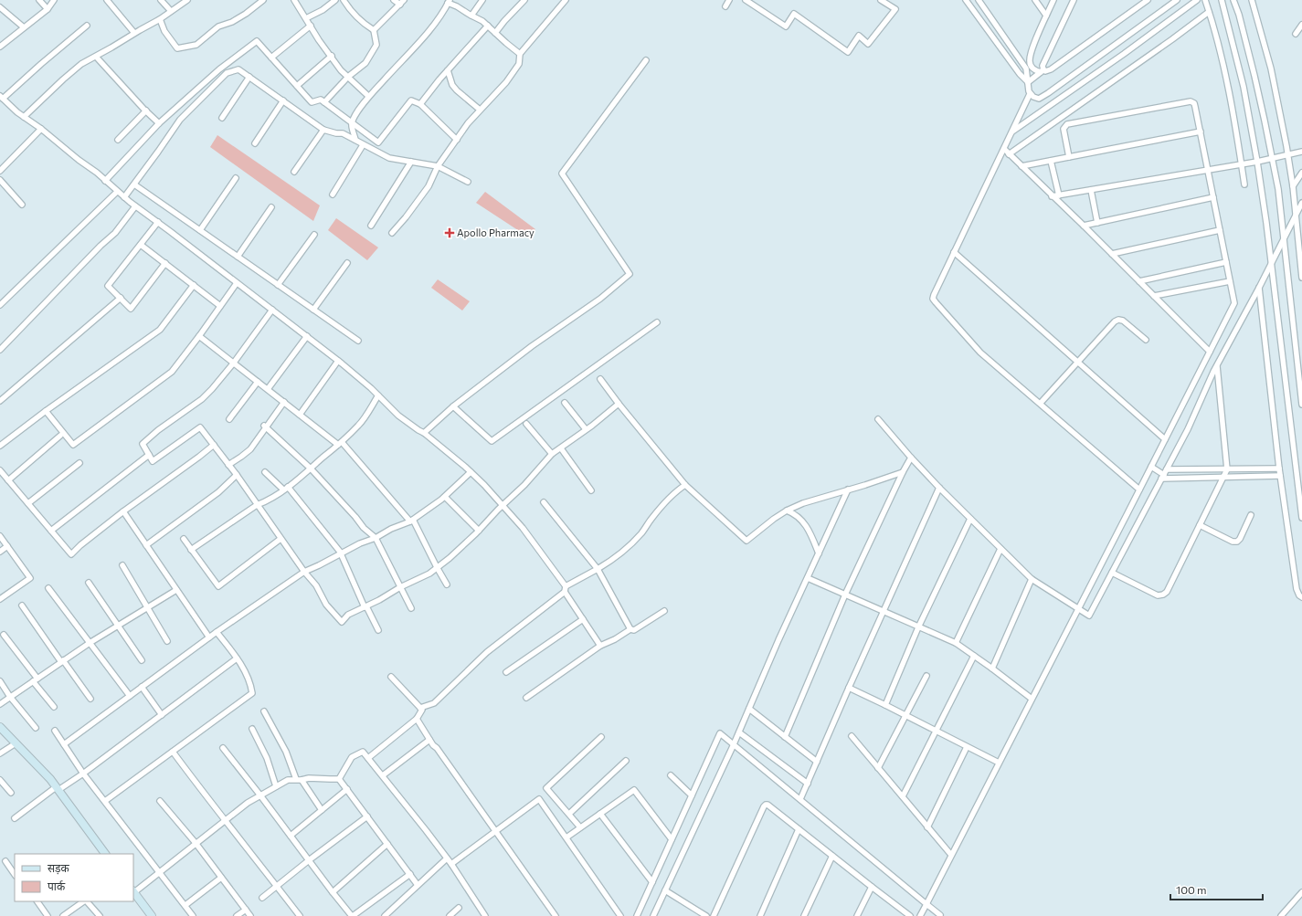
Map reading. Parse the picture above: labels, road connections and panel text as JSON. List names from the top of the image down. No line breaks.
{"places":{"health":["Apollo Pharmacy"]},"legend":["सड़क","पार्क"],"scale_bar":"100 m"}
